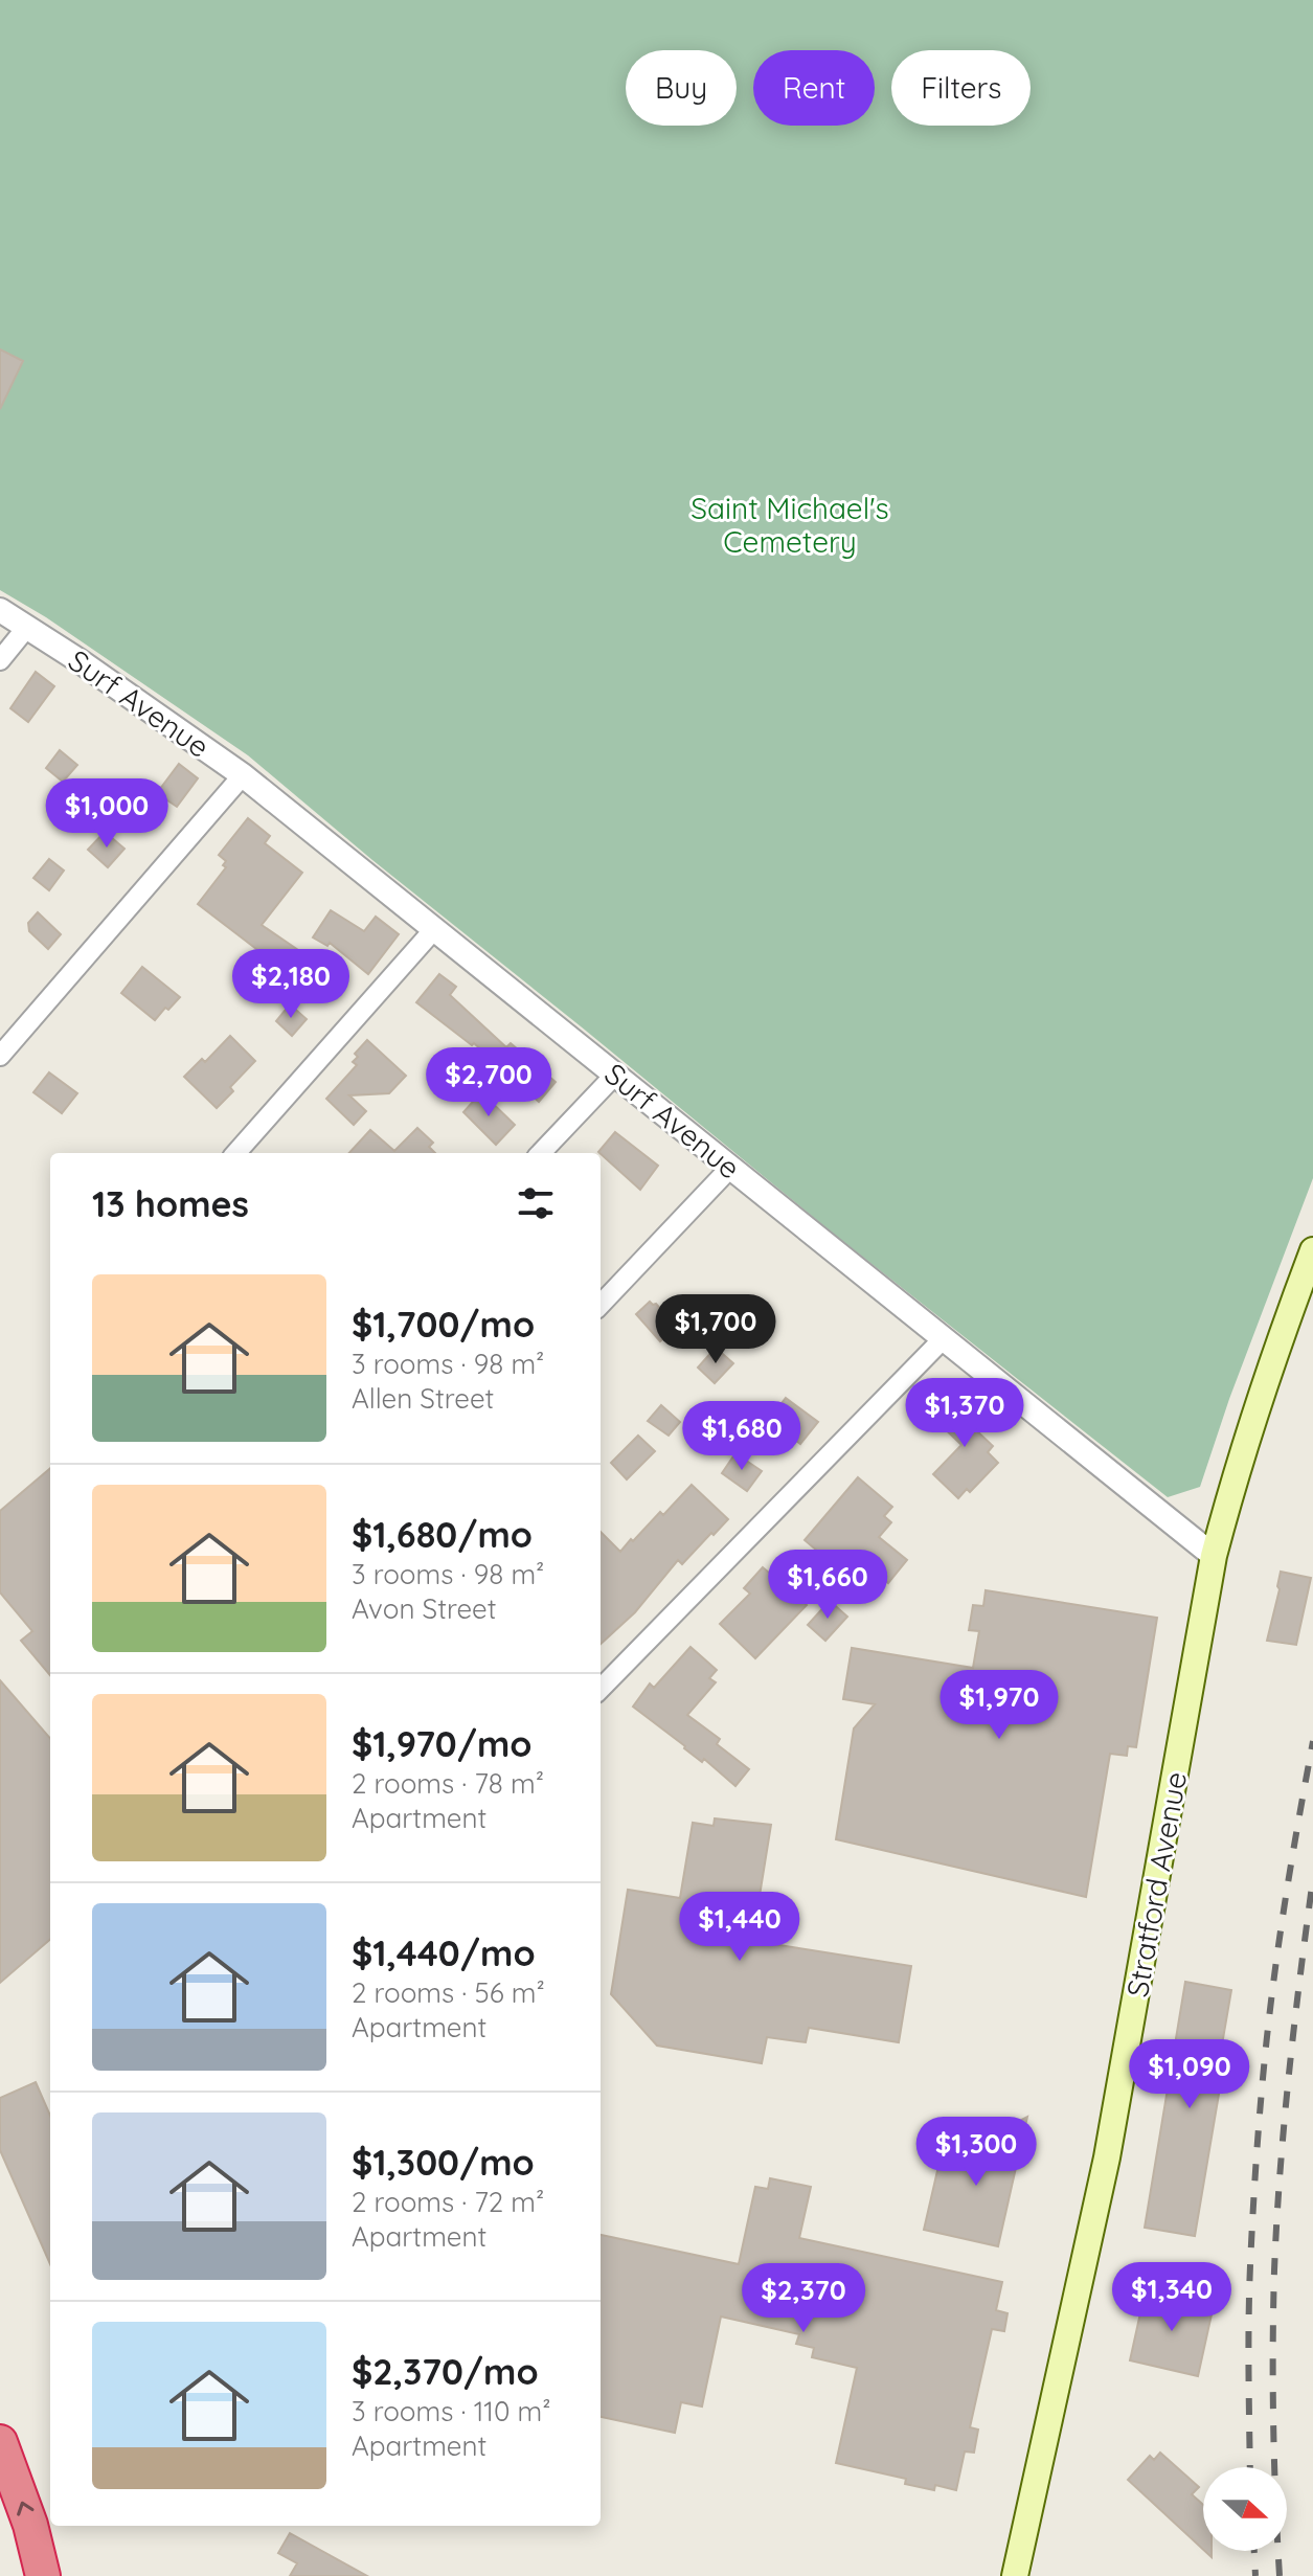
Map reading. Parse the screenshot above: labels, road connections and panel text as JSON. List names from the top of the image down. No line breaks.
{"streets":{"main road":["Stratford Avenue"],"street":["Surf Avenue"]},"crossings":[["Surf Avenue","Stratford Avenue"]],"parks":["Saint Michael's Cemetery"],"north":"right","page":{"chip":["Buy","Rent","Filters"],"price":["$1,000","$2,180","$2,700","$1,700","$1,370","$1,680","$1,660","$1,970","$1,440","$1,090","$1,300","$1,340","$2,370"],"heading":"13 homes","list":[{"name":"$1,700/mo","note":"3 rooms · 98 m² · Allen Street"},{"name":"$1,680/mo","note":"3 rooms · 98 m² · Avon Street"},{"name":"$1,970/mo","note":"2 rooms · 78 m² · Apartment"},{"name":"$1,440/mo","note":"2 rooms · 56 m² · Apartment"},{"name":"$1,300/mo","note":"2 rooms · 72 m² · Apartment"},{"name":"$2,370/mo","note":"3 rooms · 110 m² · Apartment"}]}}
